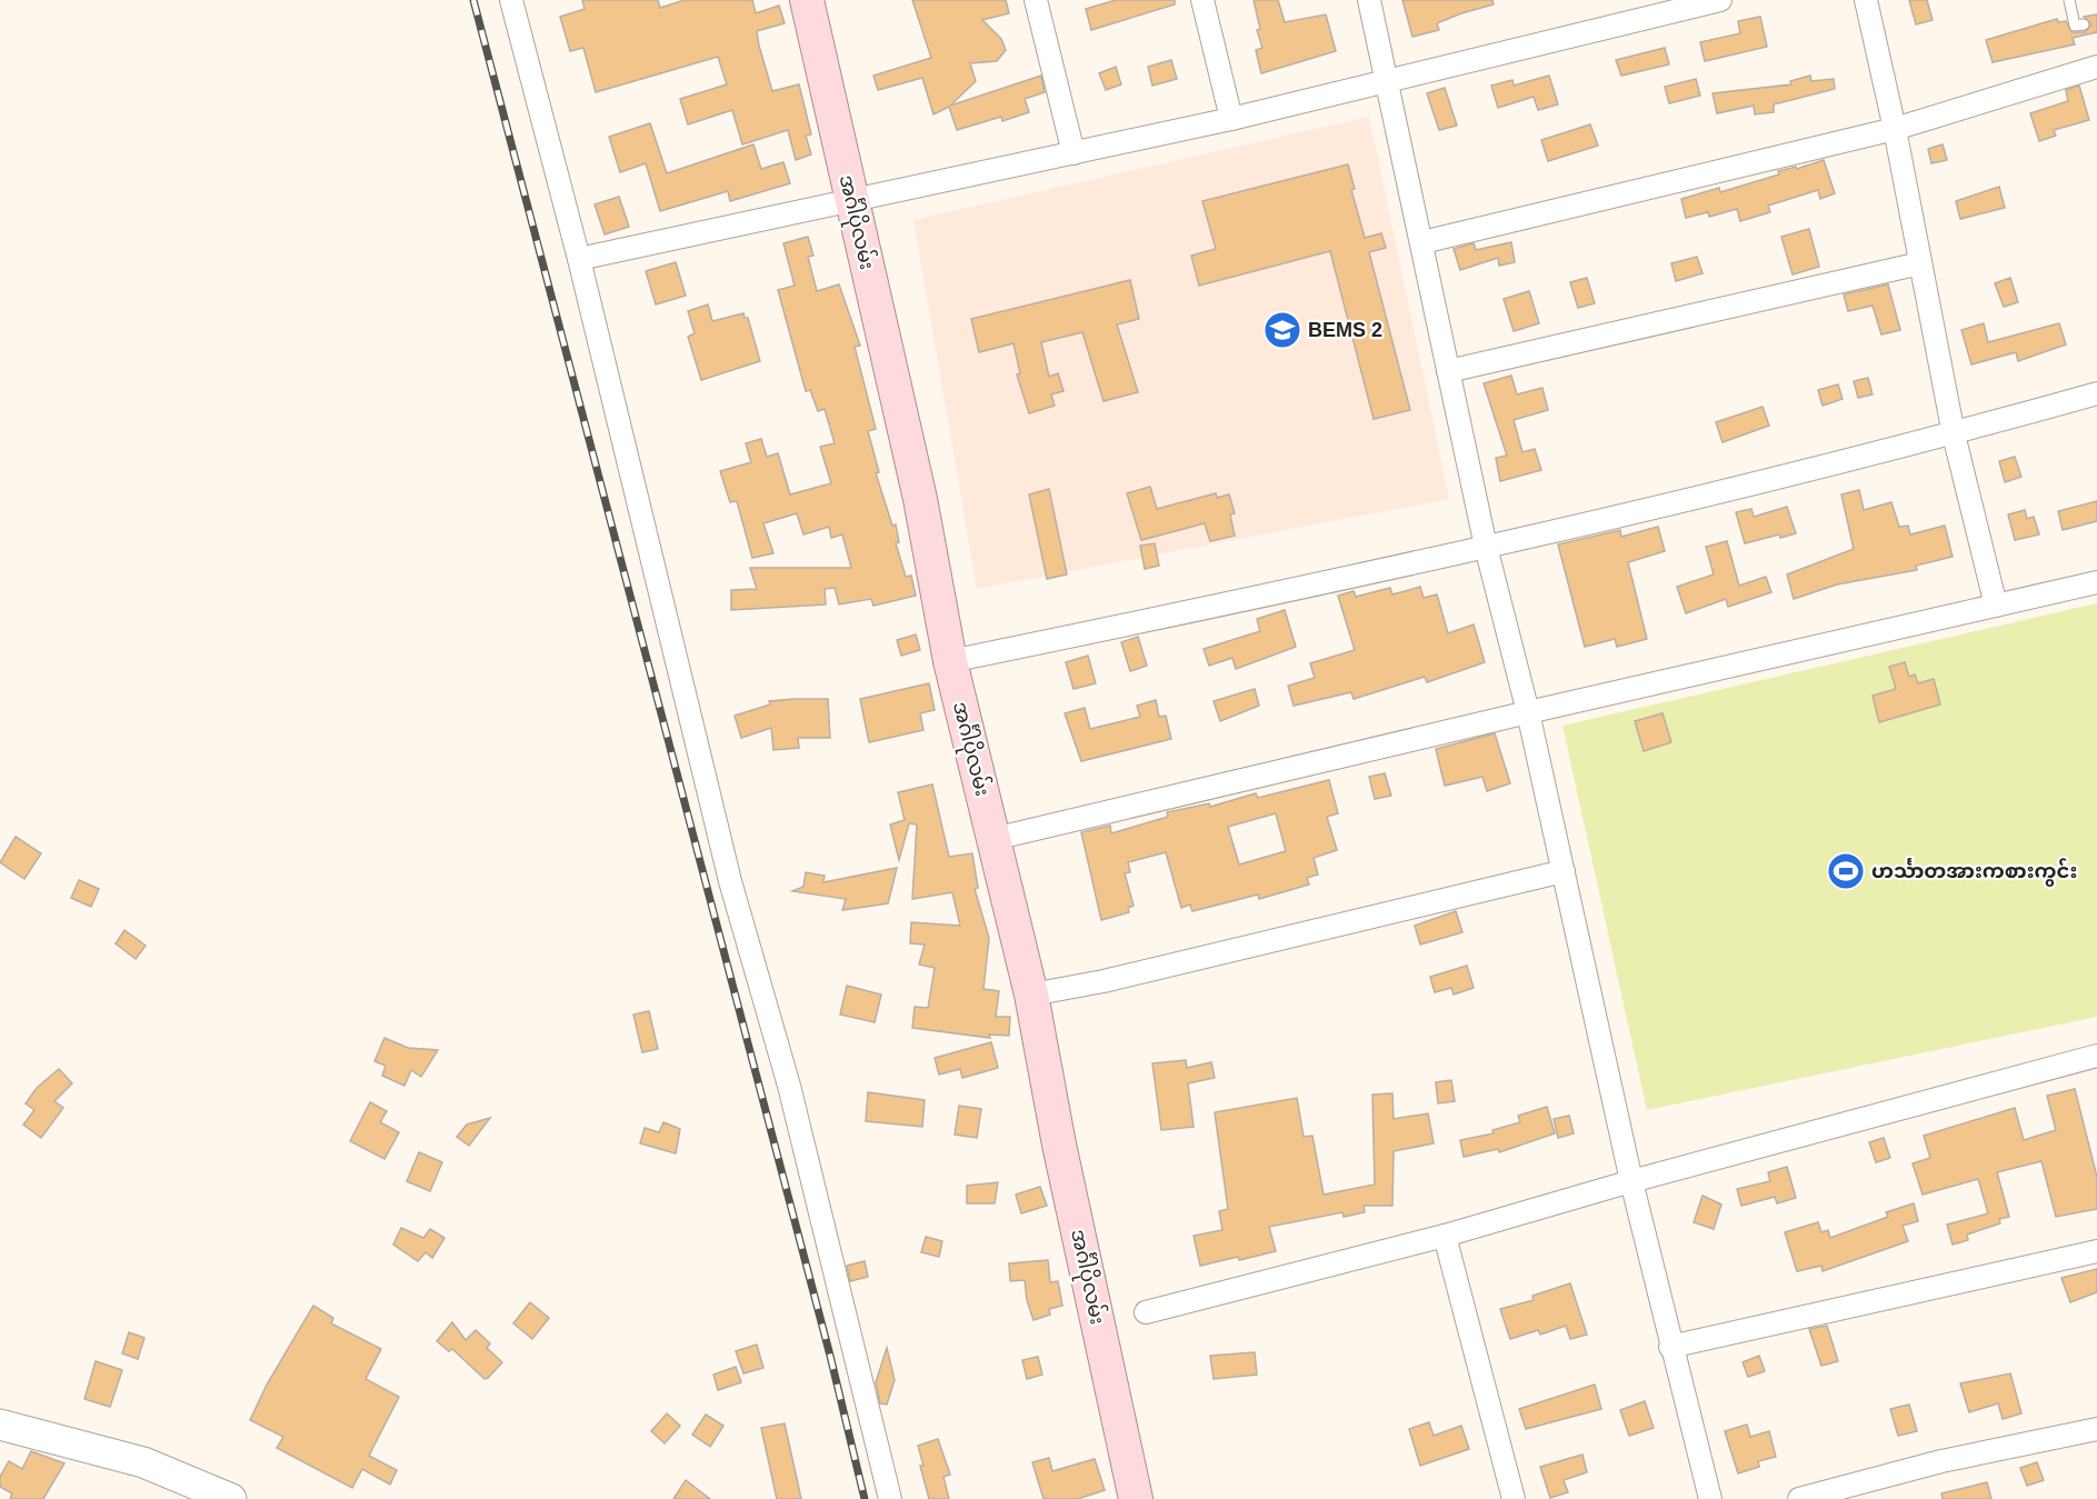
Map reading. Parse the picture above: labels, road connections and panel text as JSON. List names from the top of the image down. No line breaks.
{"streets":{"main road":["အင်္ဂါပိုလမ်း"]},"places":{"school or university":["BEMS 2"],"sports":["ဟင်္သာတအားကစားကွင်း"]}}
